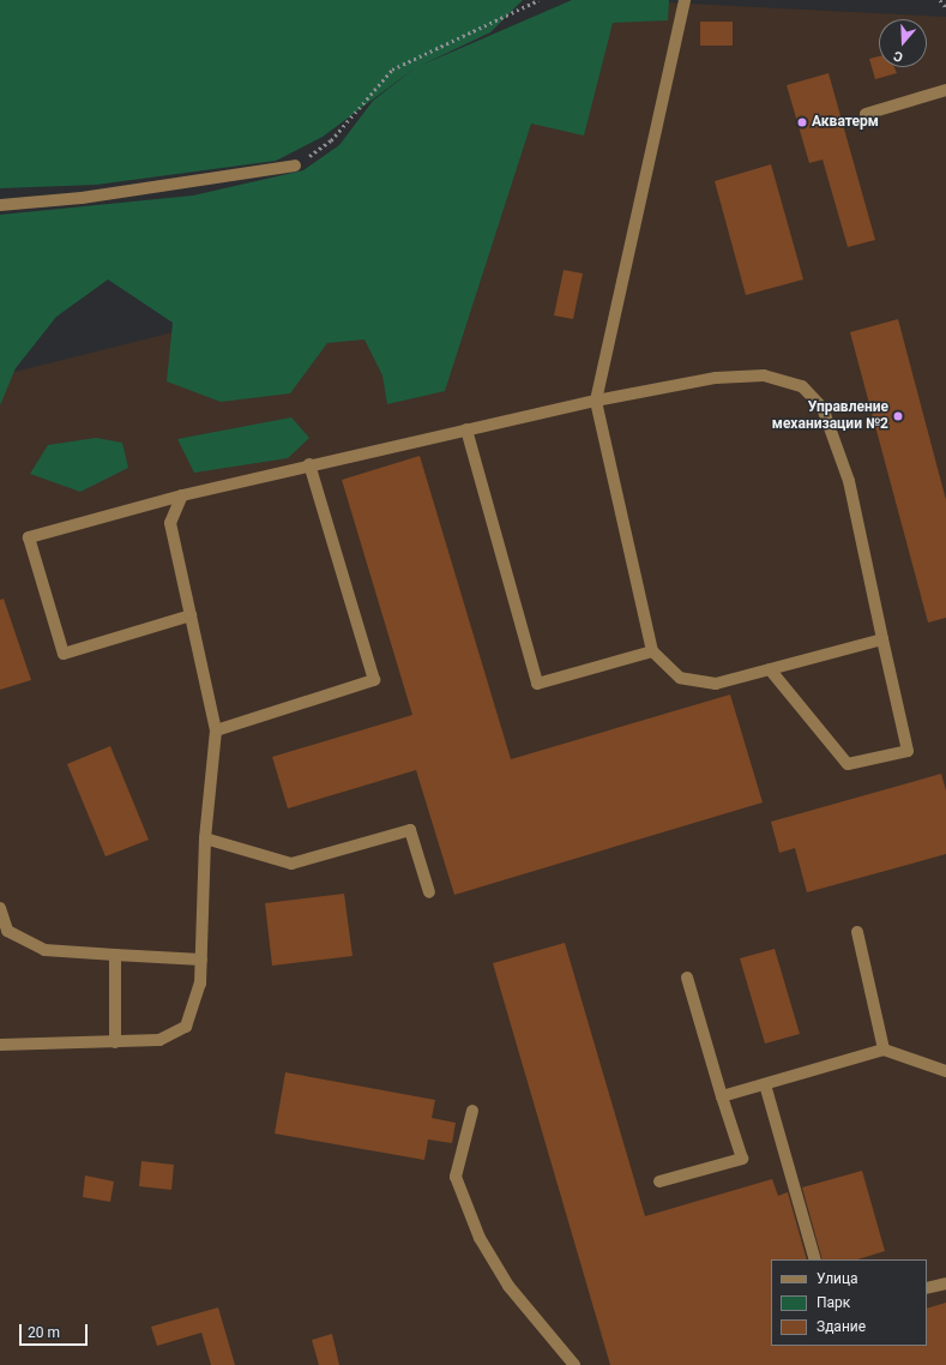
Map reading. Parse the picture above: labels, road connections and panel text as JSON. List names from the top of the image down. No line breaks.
{"places":["Акватерм","Управление механизации №2"],"legend":["Улица","Парк","Здание"],"scale_bar":"20 m","north":"bottom"}
